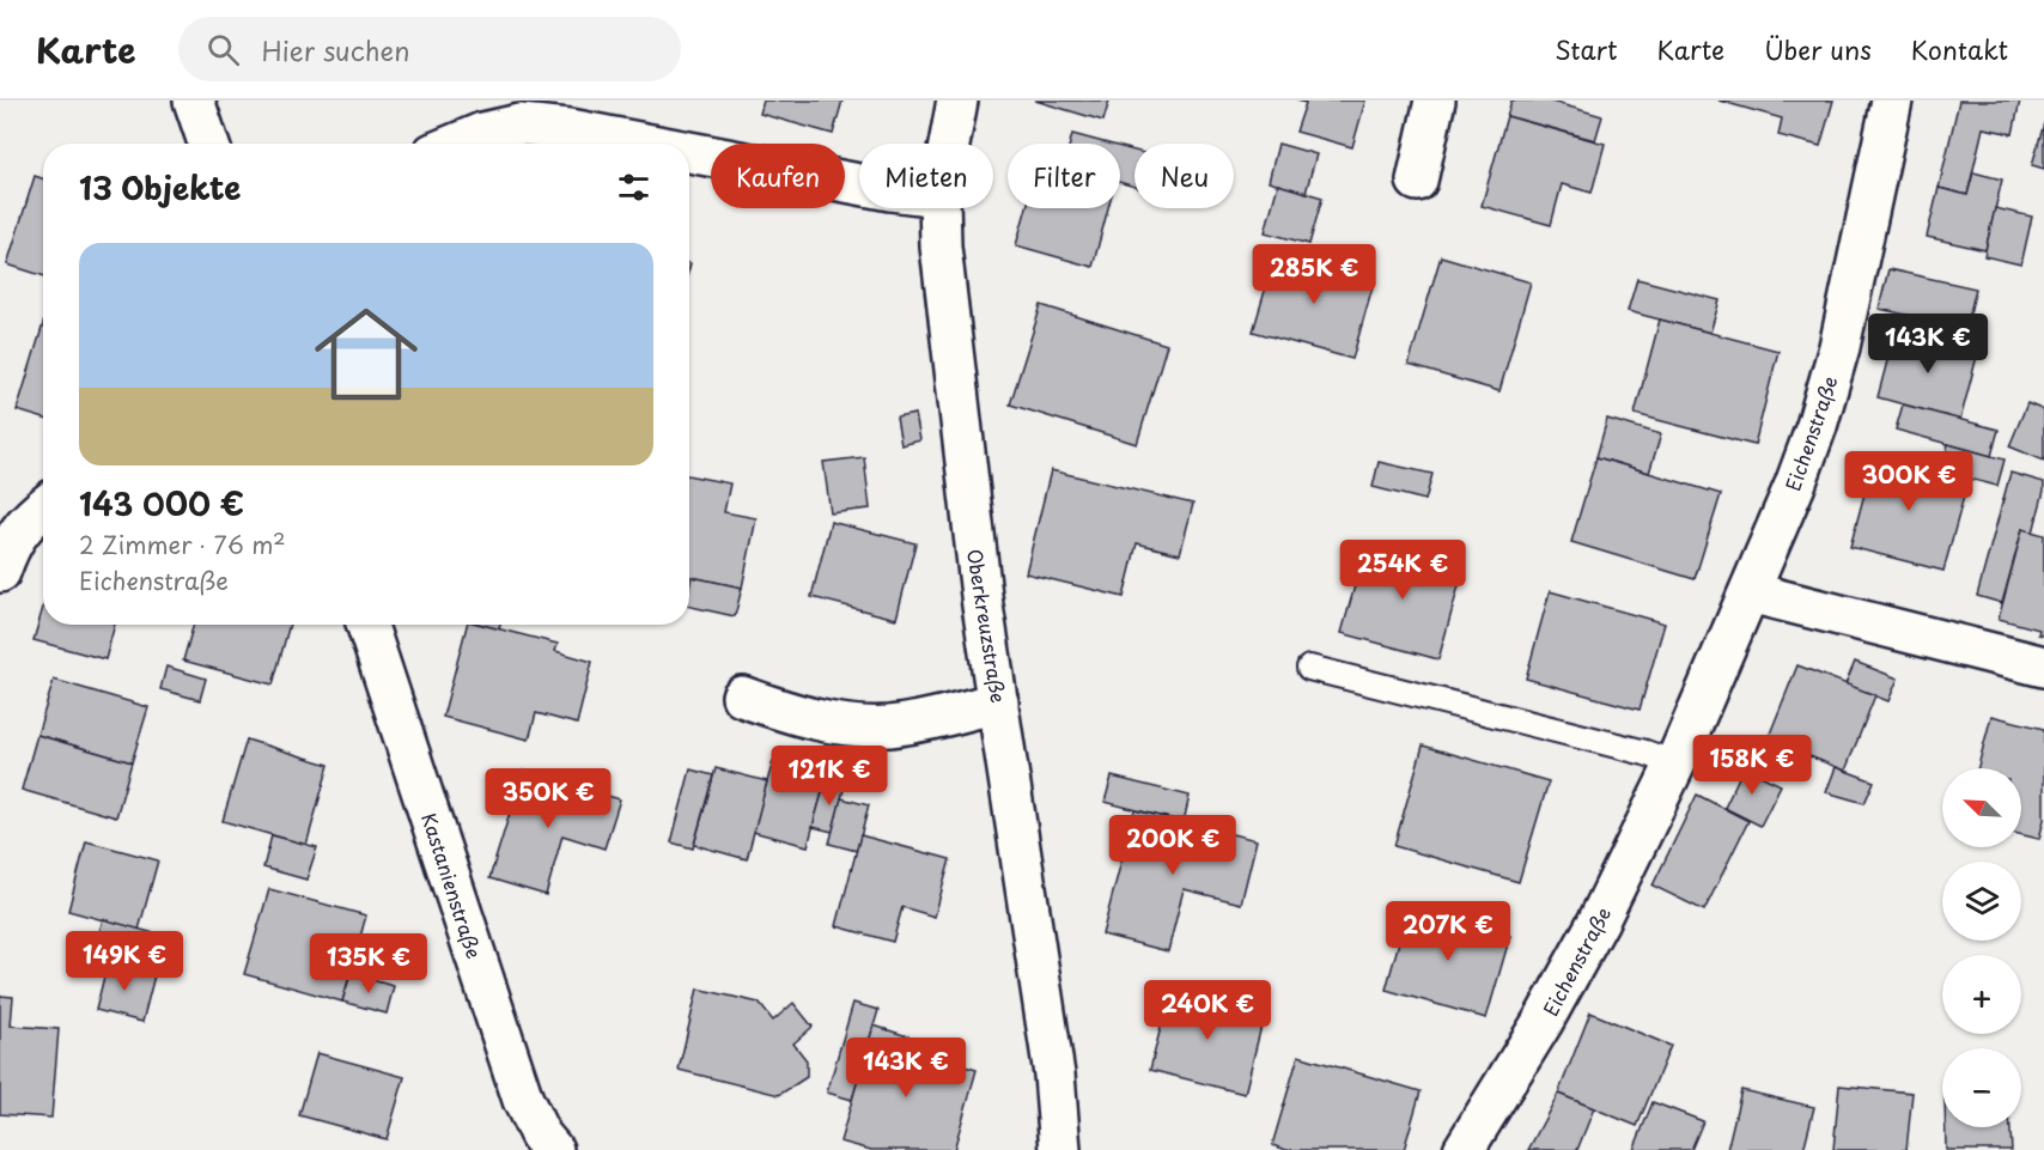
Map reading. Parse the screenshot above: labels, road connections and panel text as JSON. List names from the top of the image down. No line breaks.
{"streets":{"street":["Eichenstraße","Oberkreuzstraße","Kastanienstraße"]},"north":"top left","page":{"header":"Karte","search":"Hier suchen","nav":["Start","Karte","Über uns","Kontakt"],"chip":["Kaufen","Mieten","Filter","Neu"],"heading":"13 Objekte","list":[{"name":"143 000 €","note":"2 Zimmer · 76 m² · Eichenstraße"}],"price":["285K €","143K €","300K €","254K €","158K €","121K €","350K €","200K €","207K €","149K €","135K €","240K €","143K €"],"map_buttons":["+","−"]}}
